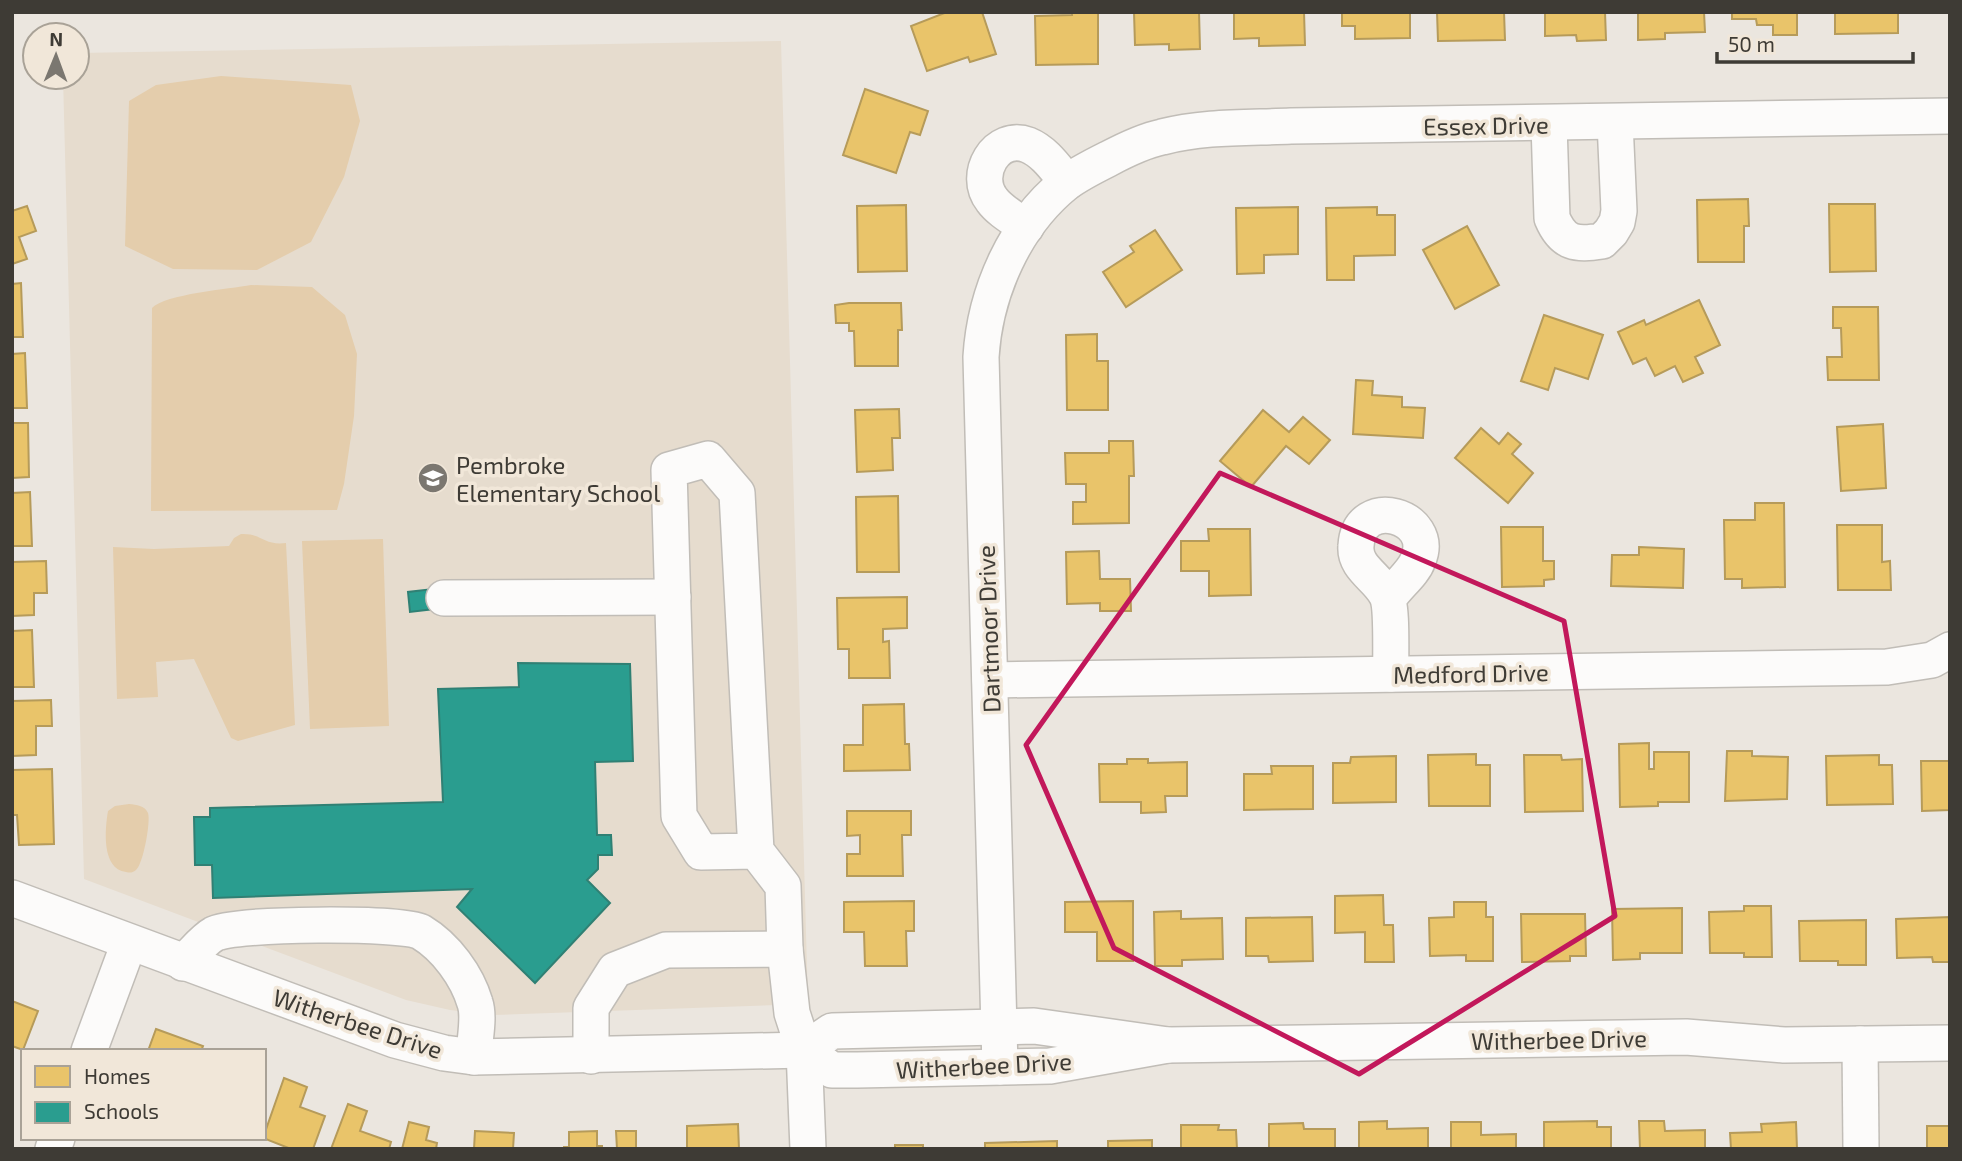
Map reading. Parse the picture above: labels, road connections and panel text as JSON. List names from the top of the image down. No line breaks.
{"streets":{"street":["Essex Drive","Dartmoor Drive","Medford Drive","Witherbee Drive"]},"crossings":[["Essex Drive","Dartmoor Drive"],["Dartmoor Drive","Medford Drive"],["Dartmoor Drive","Witherbee Drive"]],"places":{"school or university":["Pembroke Elementary School"]},"legend":["Homes","Schools"],"scale_bar":"50 m","north":"top"}
